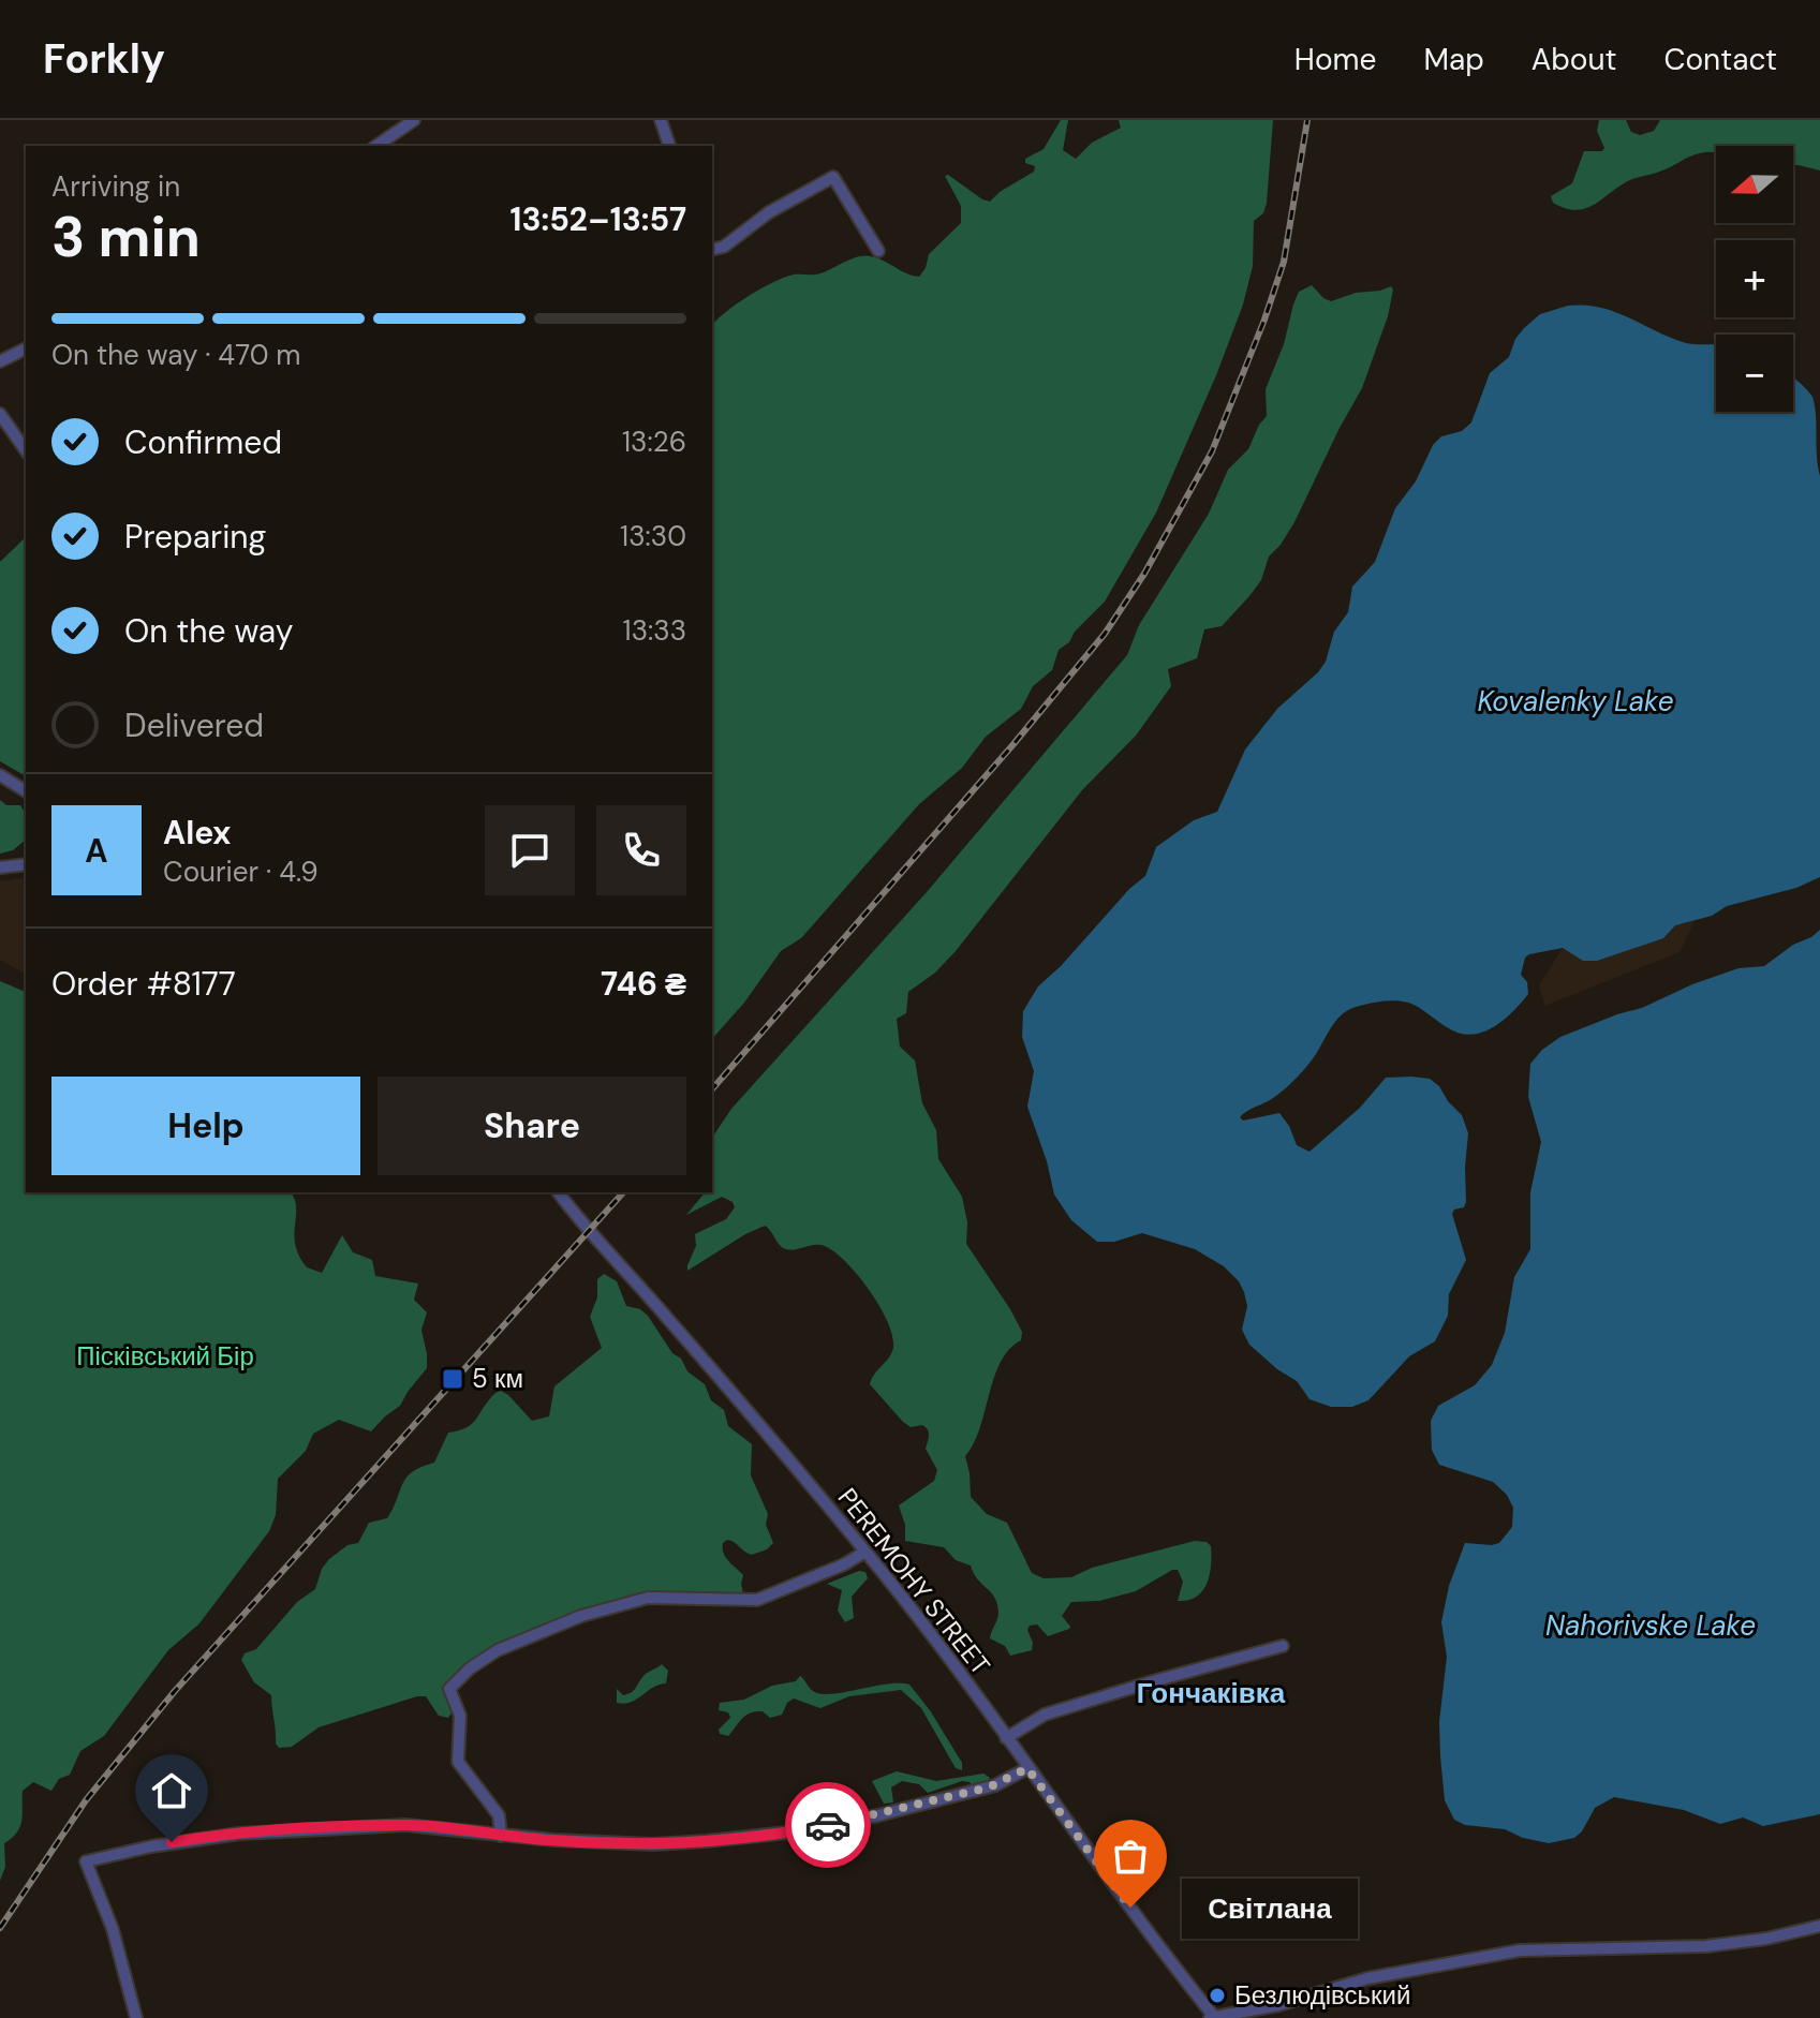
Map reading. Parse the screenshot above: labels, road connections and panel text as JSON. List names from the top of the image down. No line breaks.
{"streets":{"street":["PEREMOHY STREET"]},"districts":["Гончаківка"],"water":["Kovalenky Lake","Nahorivske Lake"],"parks":["Пісківський Бір"],"places":{"transit":["5 км"],"other":["Світлана","Безлюдівський"]},"north":"left","page":{"header":"Forkly","nav":["Home","Map","About","Contact"],"map_buttons":["+","−"],"heading":["3 min","Arriving in","13:52–13:57"],"panel":["Alex","Courier · 4.9","Order #8177","746 ₴"],"bar":"On the way · 470 m","list":[["Confirmed","13:26"],["Preparing","13:30"],["On the way","13:33"],"Delivered"],"round":"A","buttons":["Help","Share"],"bubble":"Світлана"}}
